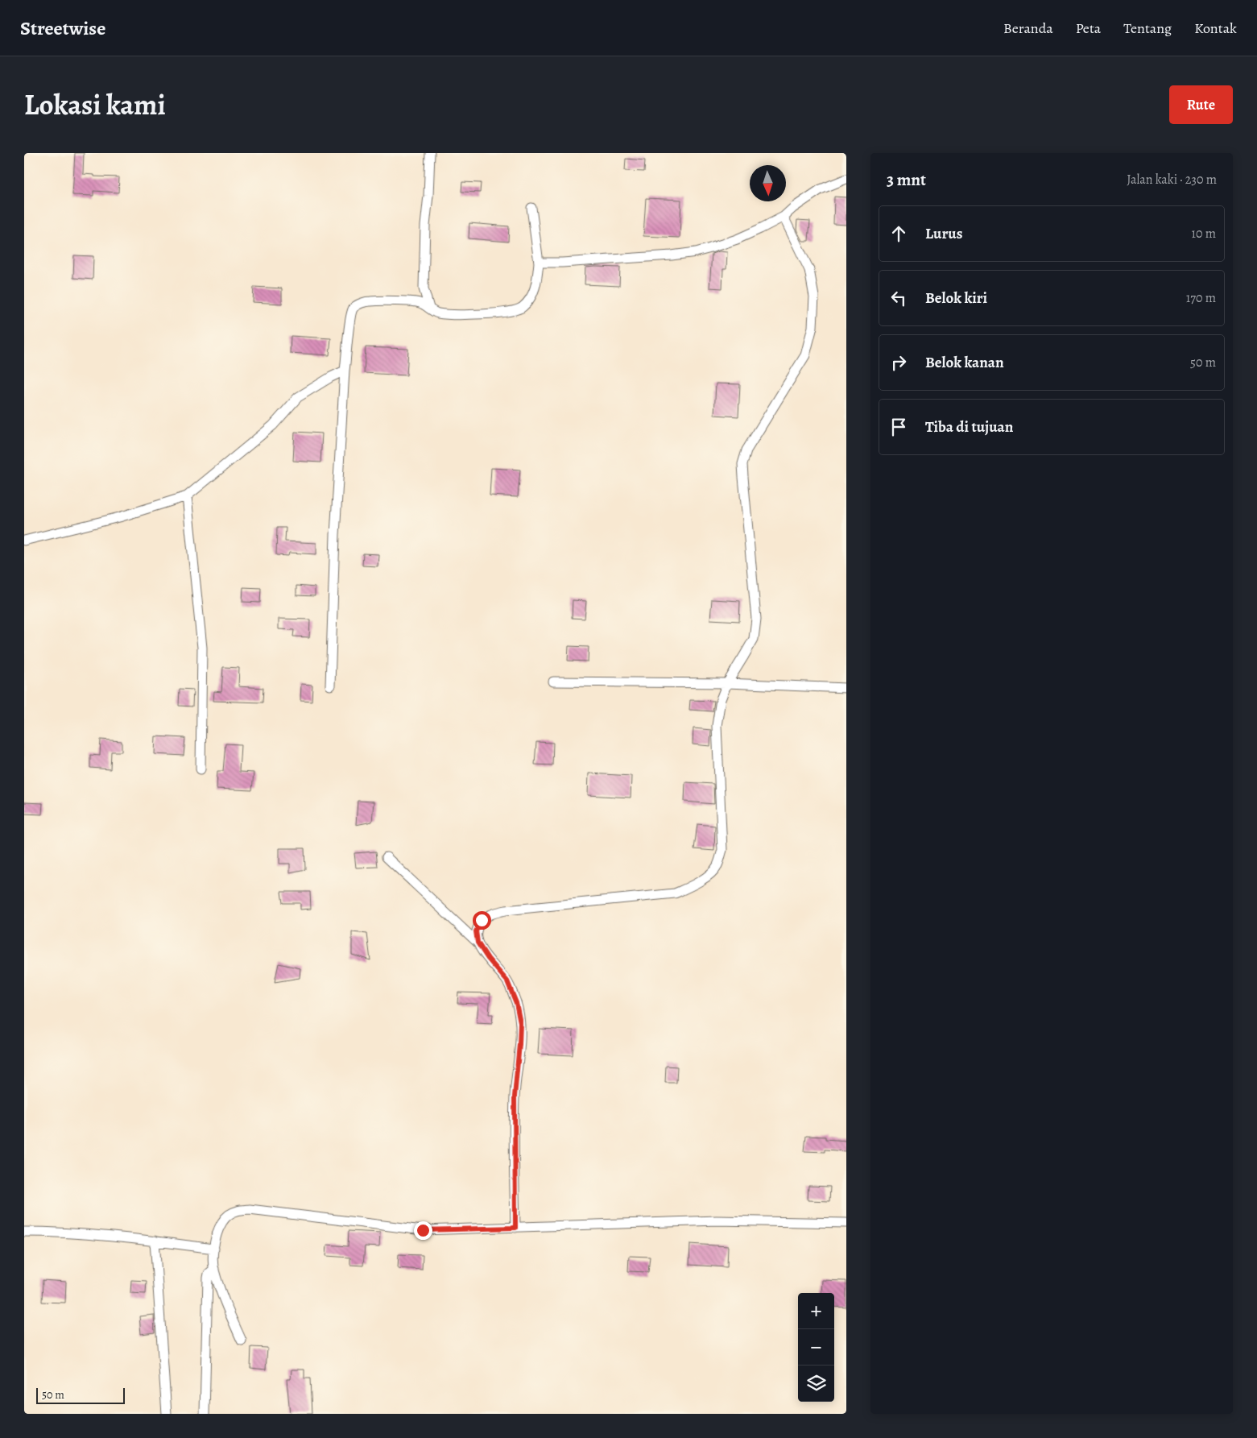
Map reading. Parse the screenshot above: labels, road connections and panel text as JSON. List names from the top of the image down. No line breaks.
{"scale_bar":"50 m","north":"bottom","page":{"header":"Streetwise","nav":["Beranda","Peta","Tentang","Kontak"],"title":"Lokasi kami","buttons":"Rute","heading":["3 mnt","Jalan kaki · 230 m"],"list":[["Lurus","10 m"],["Belok kiri","170 m"],["Belok kanan","50 m"],"Tiba di tujuan"],"map_buttons":["+","−"],"scale":"50 m"}}
